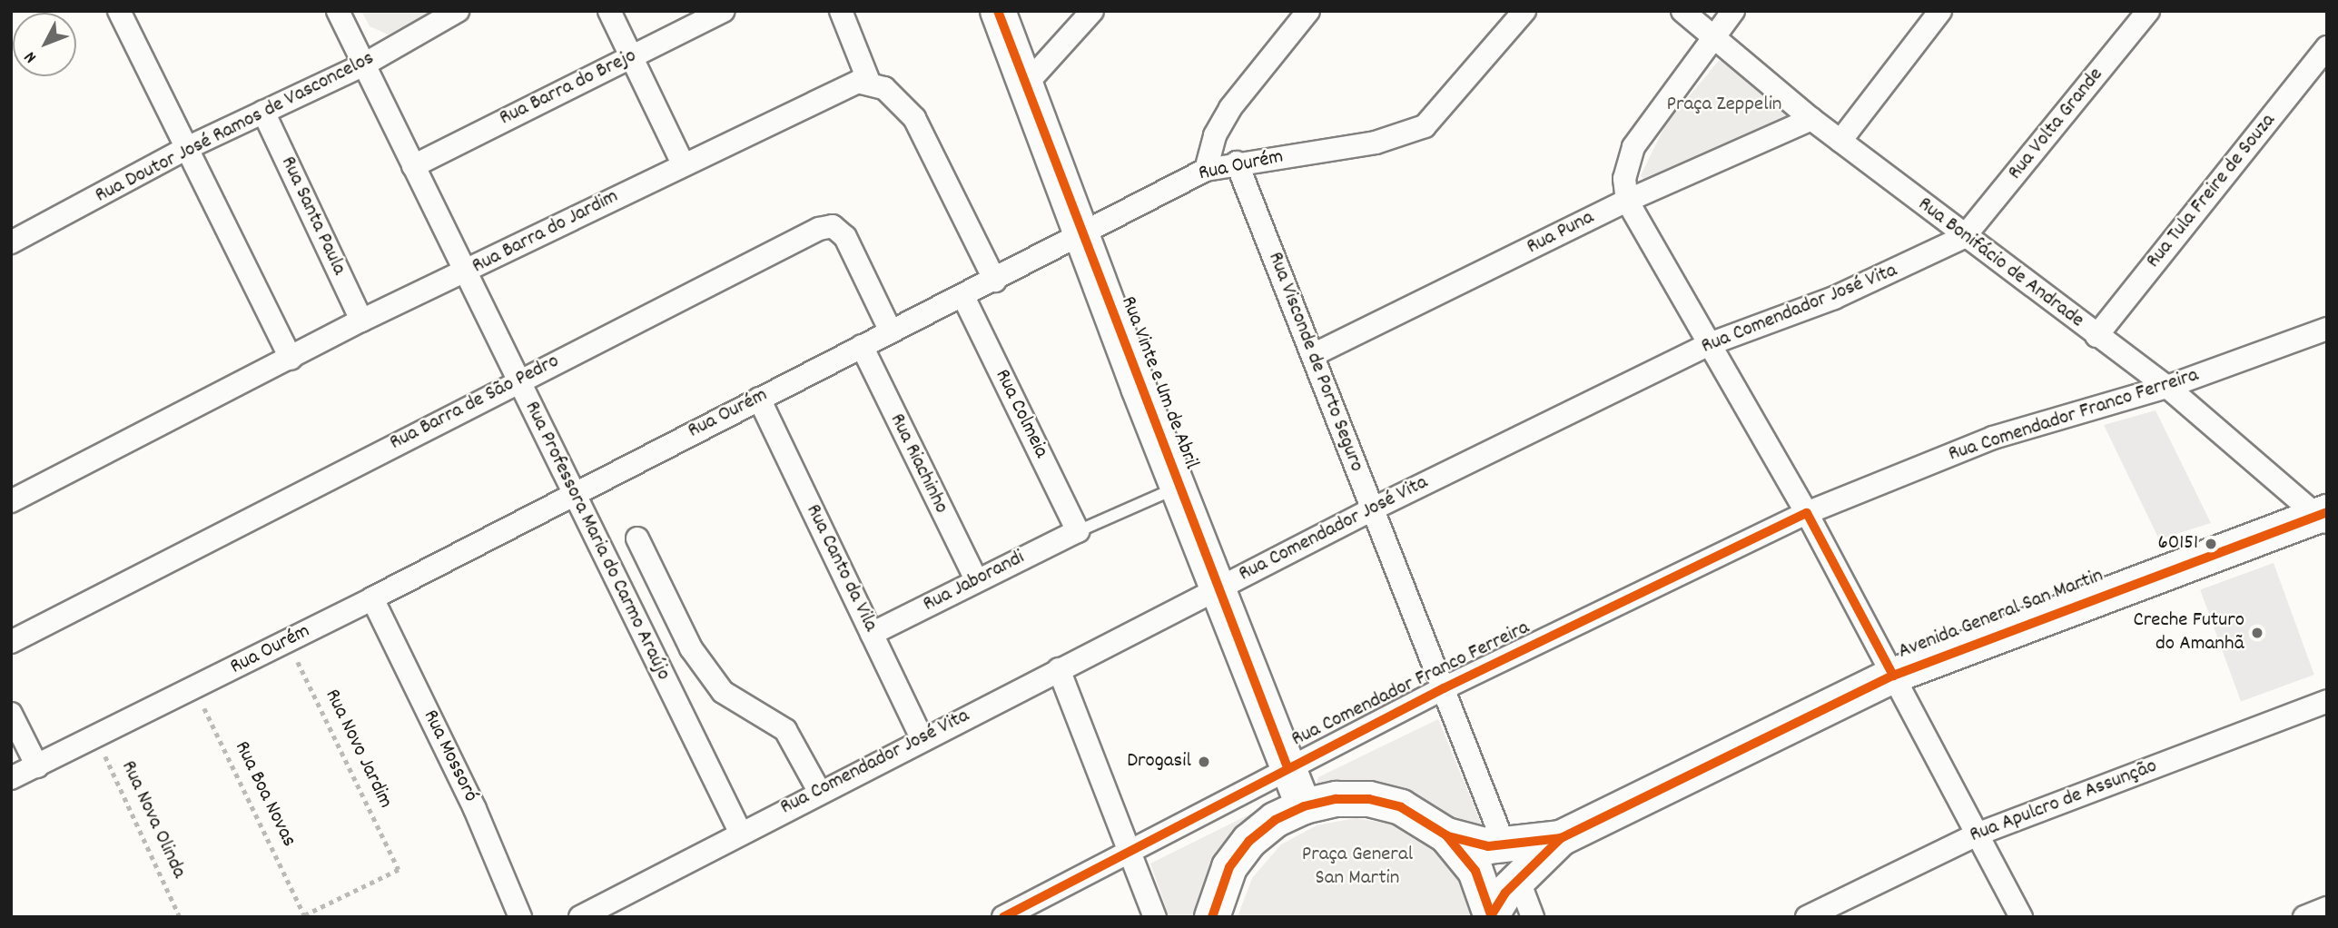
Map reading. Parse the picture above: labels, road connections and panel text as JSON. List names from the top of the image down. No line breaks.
{"streets":{"main road":["Rua Vinte e Um de Abril","Avenida General San Martin"],"street":["Rua Barra do Brejo","Rua Volta Grande","Rua Doutor José Ramos de Vasconcelos","Rua Ourém","Rua Tula Freire de Souza","Rua Santa Paula","Rua Barra do Jardim","Rua Puna","Rua Bonifácio de Andrade","Rua Comendador José Vita","Rua Visconde de Porto Seguro","Rua Barra de São Pedro","Rua Colmeia","Rua Comendador Franco Ferreira","Rua Riachinho","Rua Professora Maria do Carmo Araújo","Rua Canto da Vila","Rua Jaborandi","Rua Mossoró","Rua Apulcro de Assunção"],"path":["Rua Novo Jardim","Rua Boa Novas","Rua Nova Olinda"]},"crossings":[["Rua Barra do Brejo","Rua Professora Maria do Carmo Araújo"],["Rua Volta Grande","Rua Bonifácio de Andrade"],["Rua Volta Grande","Rua Comendador José Vita"],["Rua Doutor José Ramos de Vasconcelos","Rua Santa Paula"],["Rua Doutor José Ramos de Vasconcelos","Rua Professora Maria do Carmo Araújo"],["Rua Ourém","Rua Visconde de Porto Seguro"],["Rua Ourém","Rua Vinte e Um de Abril"],["Rua Ourém","Rua Barra de São Pedro"],["Rua Ourém","Rua Colmeia"],["Rua Ourém","Rua Riachinho"],["Rua Ourém","Rua Professora Maria do Carmo Araújo"],["Rua Ourém","Rua Canto da Vila"],["Rua Ourém","Rua Novo Jardim"],["Rua Ourém","Rua Mossoró"],["Rua Ourém","Rua Boa Novas"],["Rua Ourém","Rua Nova Olinda"],["Rua Tula Freire de Souza","Rua Bonifácio de Andrade"],["Rua Santa Paula","Rua Barra do Jardim"],["Rua Barra do Jardim","Rua Professora Maria do Carmo Araújo"],["Rua Puna","Rua Bonifácio de Andrade"],["Rua Puna","Rua Visconde de Porto Seguro"],["Rua Bonifácio de Andrade","Rua Comendador José Vita"],["Rua Bonifácio de Andrade","Rua Comendador Franco Ferreira"],["Rua Bonifácio de Andrade","Avenida General San Martin"],["Rua Comendador José Vita","Rua Visconde de Porto Seguro"],["Rua Comendador José Vita","Rua Vinte e Um de Abril"],["Rua Comendador José Vita","Rua Professora Maria do Carmo Araújo"],["Rua Comendador José Vita","Rua Canto da Vila"],["Rua Visconde de Porto Seguro","Rua Comendador Franco Ferreira"],["Rua Visconde de Porto Seguro","Avenida General San Martin"],["Rua Vinte e Um de Abril","Rua Comendador Franco Ferreira"],["Rua Barra de São Pedro","Rua Professora Maria do Carmo Araújo"],["Rua Colmeia","Rua Jaborandi"],["Rua Riachinho","Rua Jaborandi"],["Rua Canto da Vila","Rua Jaborandi"],["Rua Novo Jardim","Rua Boa Novas"]],"parks":["Praça Zeppelin","Praça General San Martin"],"places":["60151","Creche Futuro do Amanhã","Drogasil"],"north":"bottom left"}
